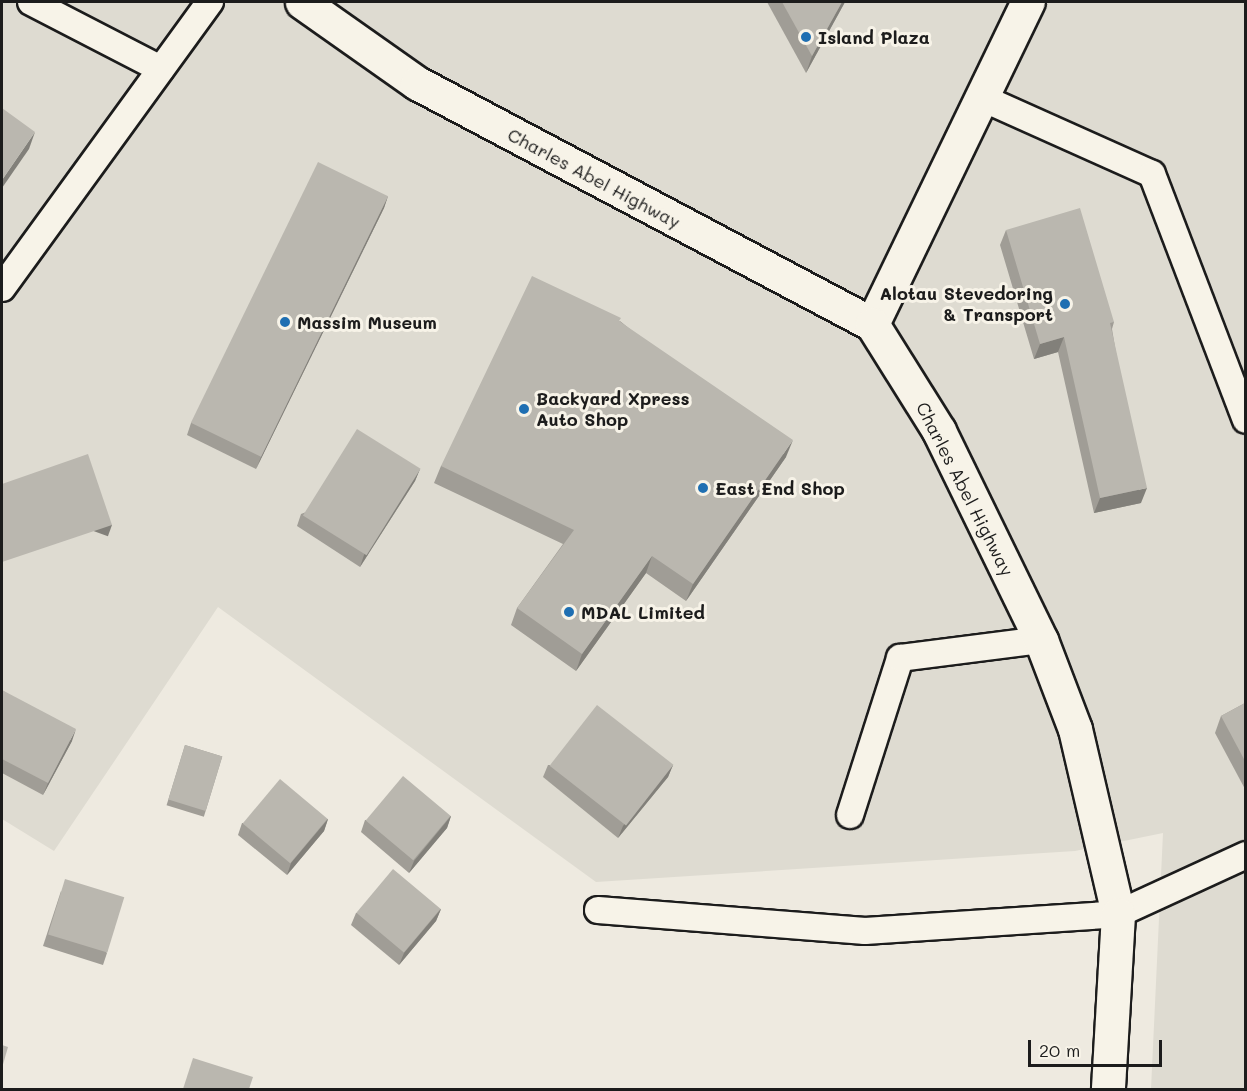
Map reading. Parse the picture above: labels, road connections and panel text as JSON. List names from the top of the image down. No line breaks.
{"streets":{"main road":["Charles Abel Highway"]},"places":["Island Plaza","Alotau Stevedoring & Transport","Massim Museum","Backyard Xpress Auto Shop","East End Shop","MDAL Limited"],"scale_bar":"20 m"}
